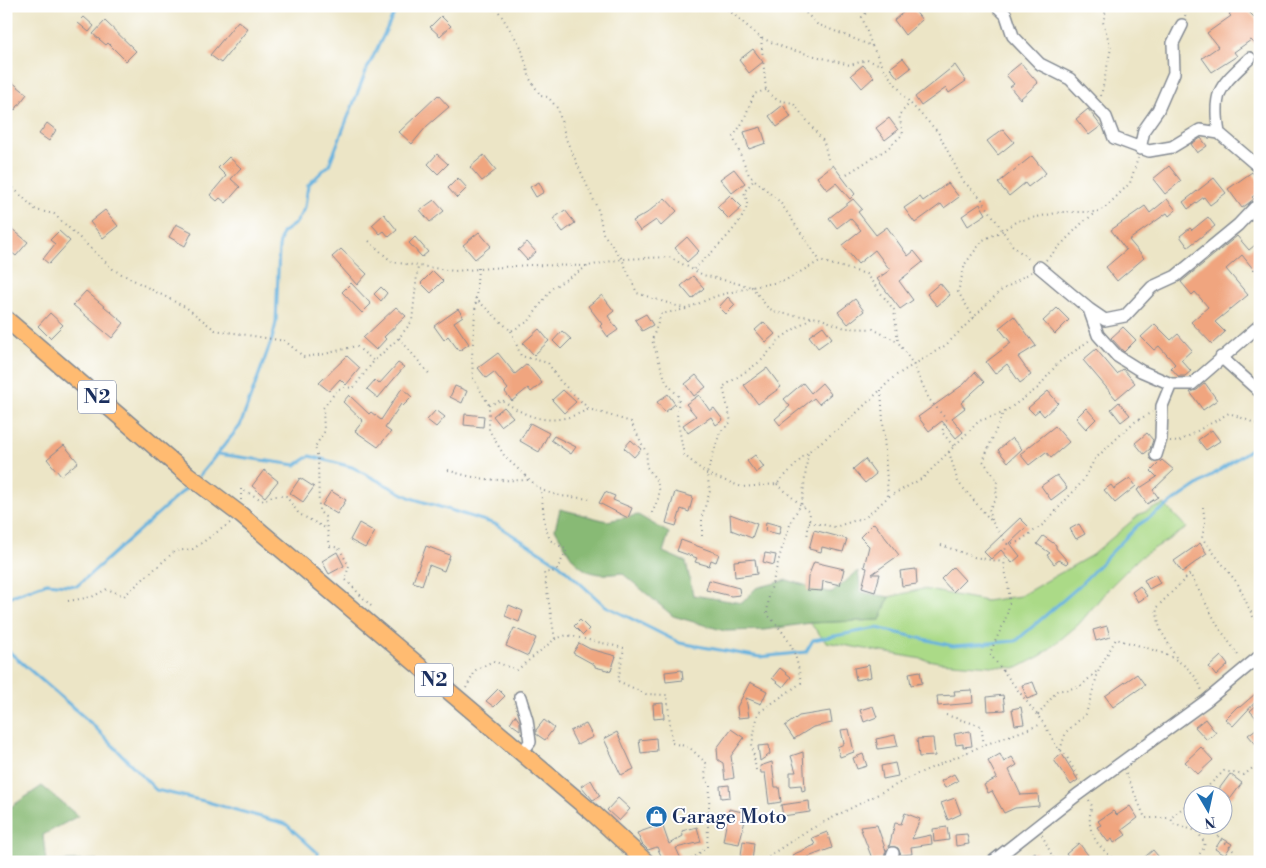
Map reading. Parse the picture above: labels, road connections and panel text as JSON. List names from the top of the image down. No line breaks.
{"streets":{"highway":["N2"]},"places":{"shop":["Garage Moto"]},"north":"bottom"}
